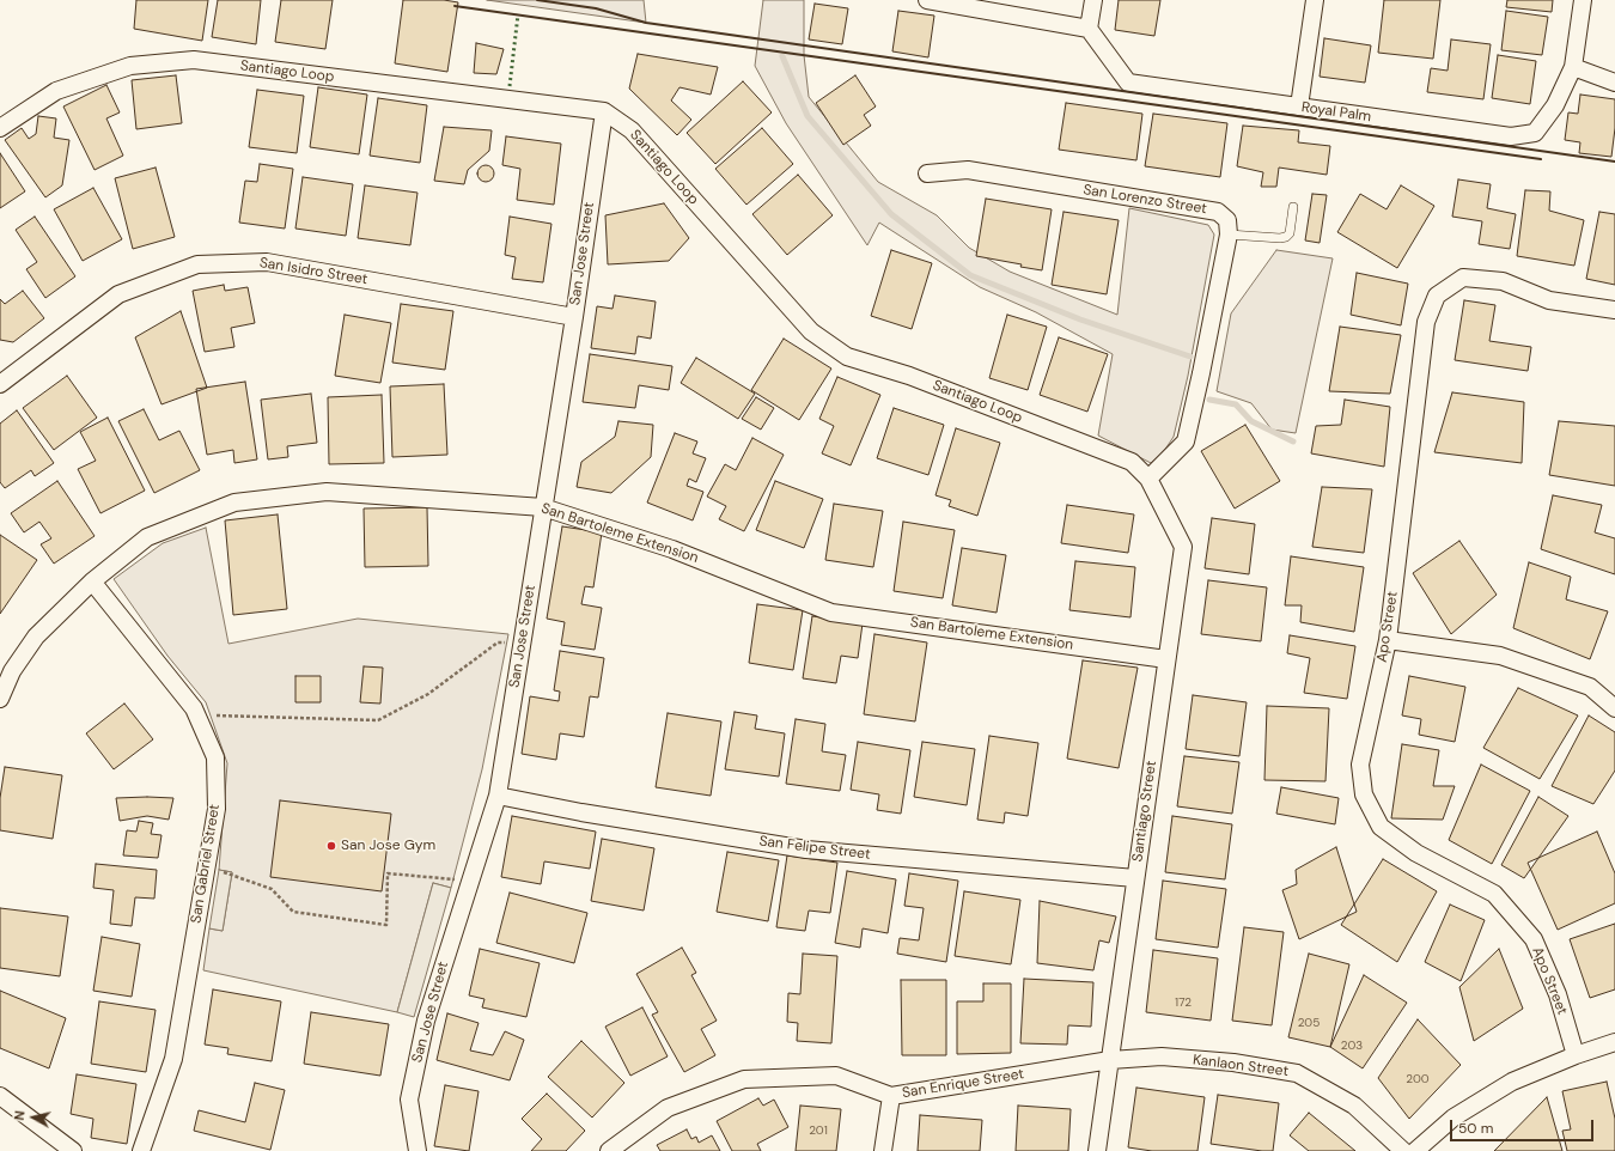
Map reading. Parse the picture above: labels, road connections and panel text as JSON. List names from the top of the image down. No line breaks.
{"streets":{"street":["Santiago Loop","Royal Palm","San Lorenzo Street","San Jose Street","San Isidro Street","San Bartoleme Extension","Apo Street","Santiago Street","San Felipe Street","San Gabriel Street","Kanlaon Street","San Enrique Street"]},"crossings":[["Santiago Loop","San Jose Street"],["Santiago Loop","Santiago Street"],["San Jose Street","San Isidro Street"],["San Jose Street","San Bartoleme Extension"],["San Jose Street","San Felipe Street"],["San Bartoleme Extension","Santiago Street"],["San Bartoleme Extension","San Gabriel Street"],["Santiago Street","San Felipe Street"],["Santiago Street","Kanlaon Street"],["Santiago Street","San Enrique Street"],["Kanlaon Street","San Enrique Street"]],"places":["San Jose Gym"],"house_numbers":["172","205","203","200","201"],"scale_bar":"50 m","north":"left"}
